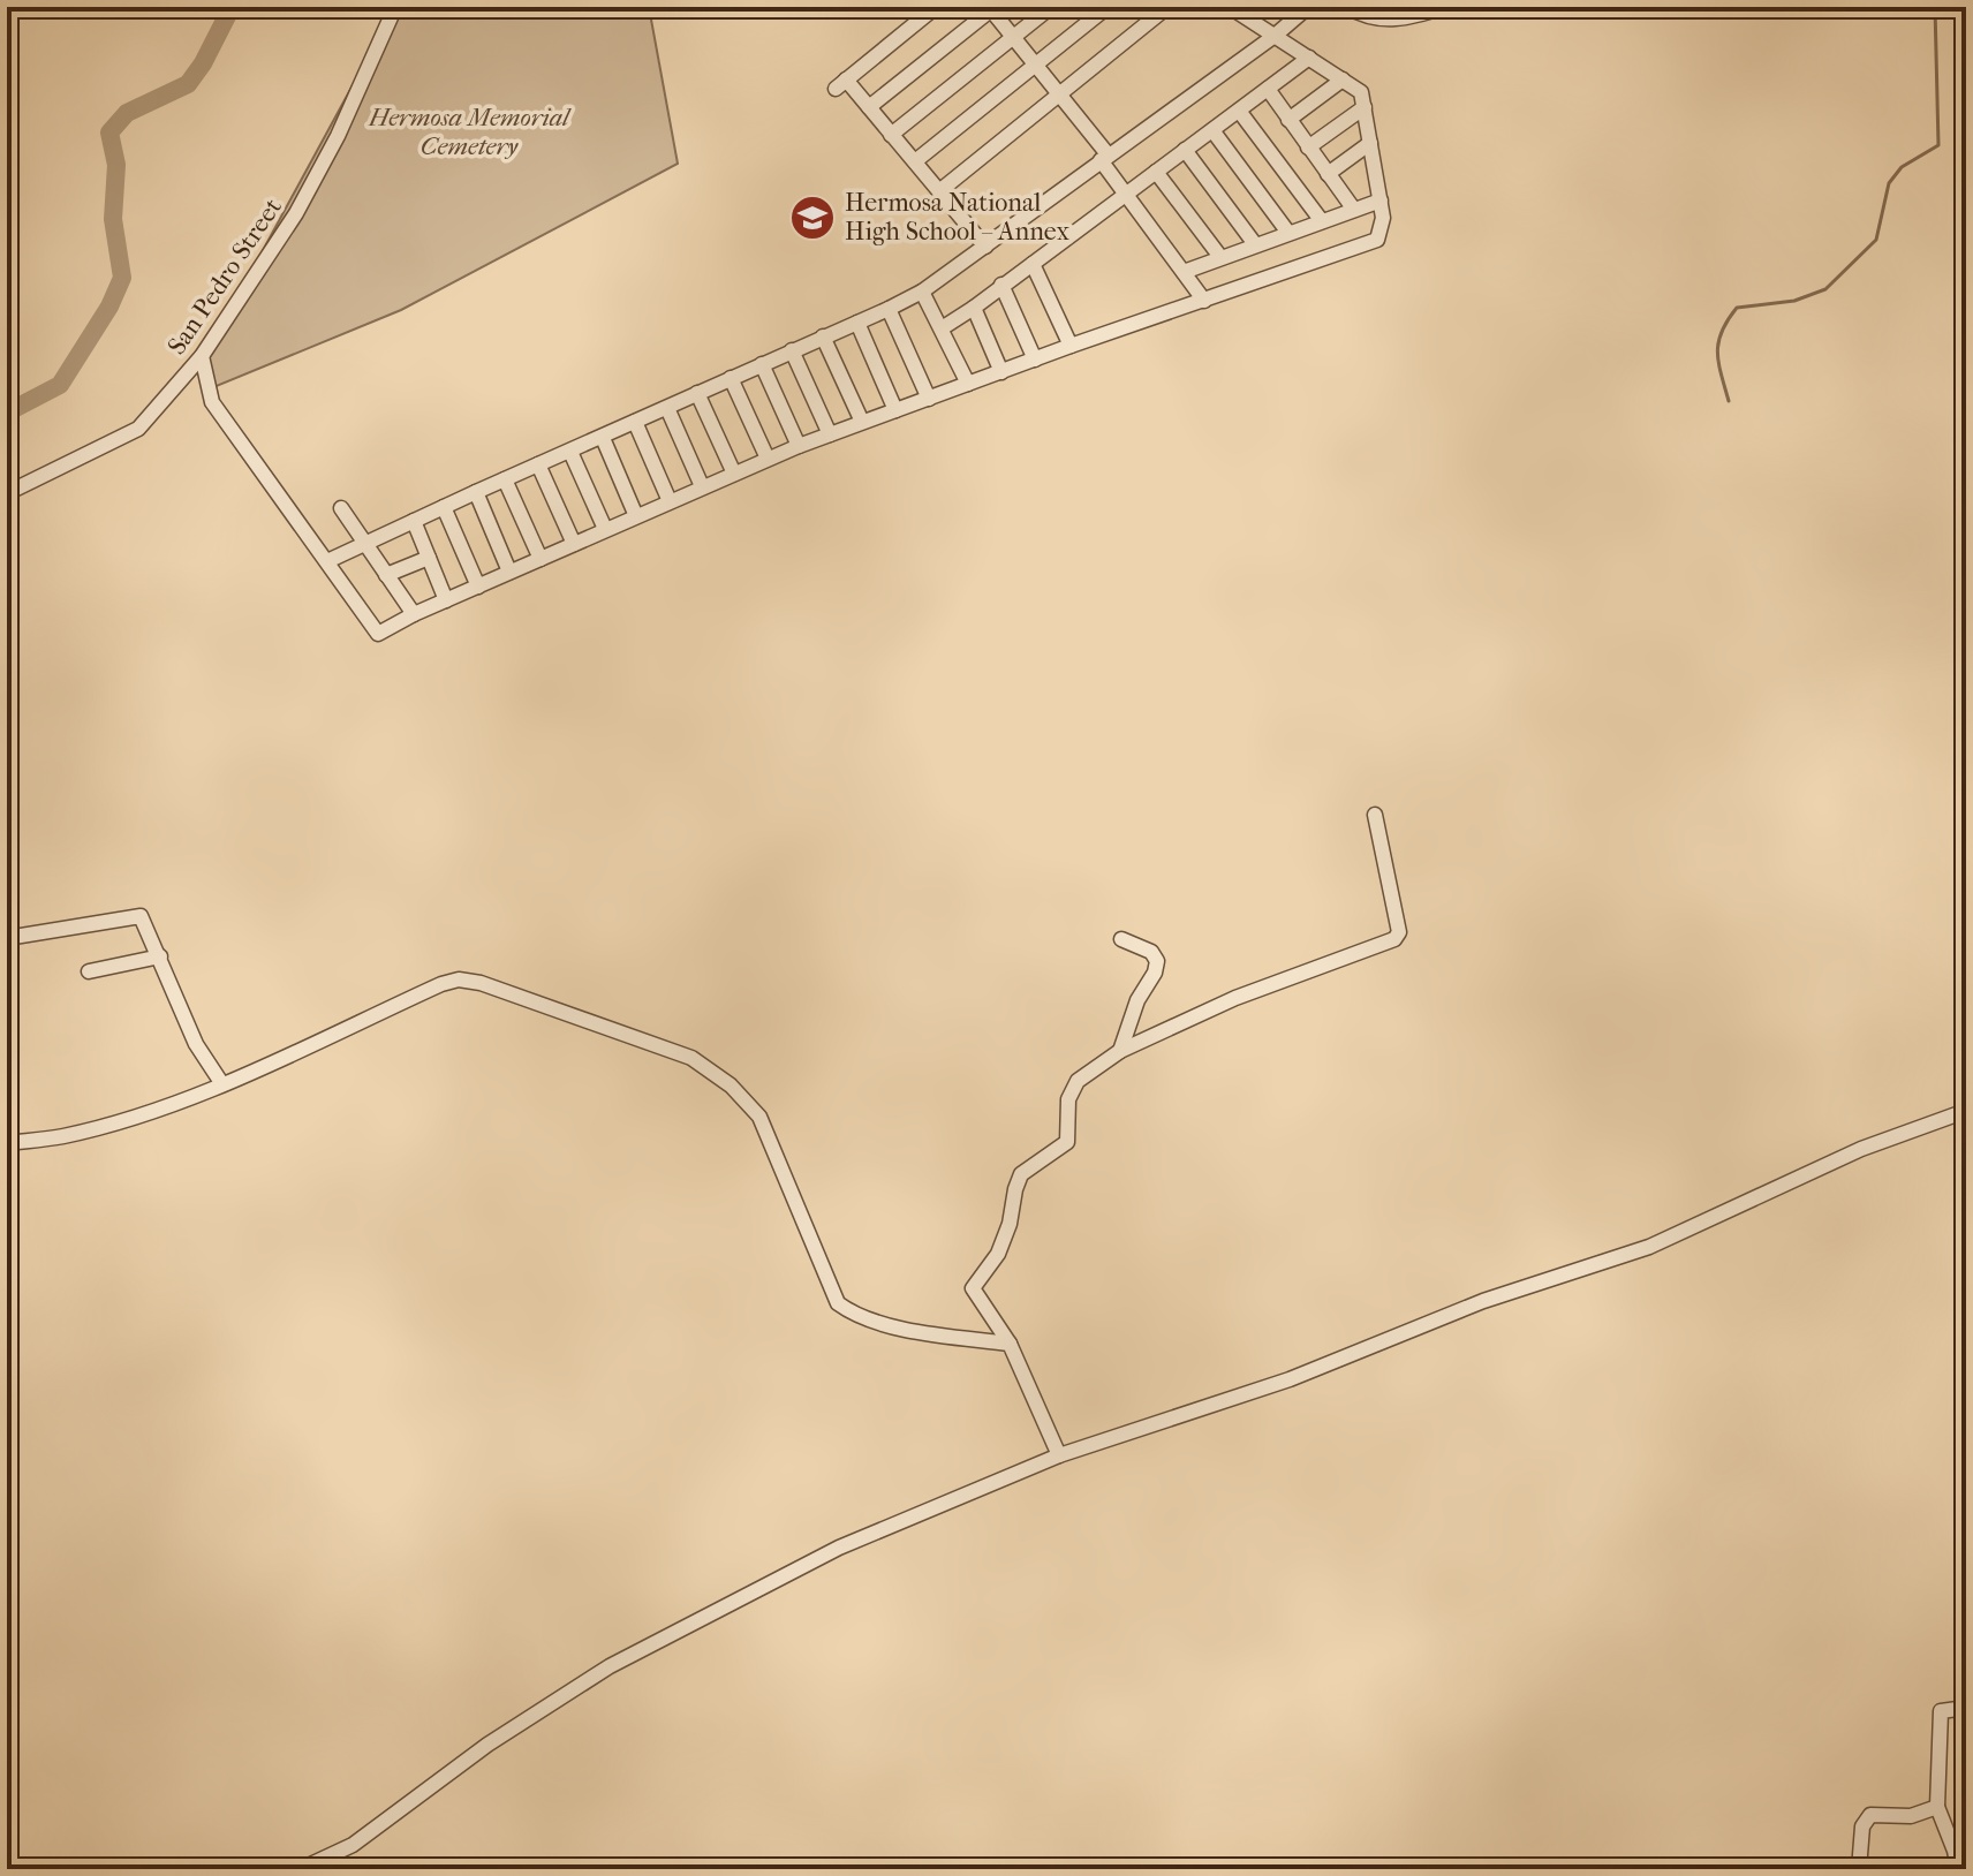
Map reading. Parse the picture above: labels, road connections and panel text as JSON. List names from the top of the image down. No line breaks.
{"streets":{"street":["San Pedro Street"]},"parks":["Hermosa Memorial Cemetery"],"places":{"school or university":["Hermosa National High School – Annex"]}}
